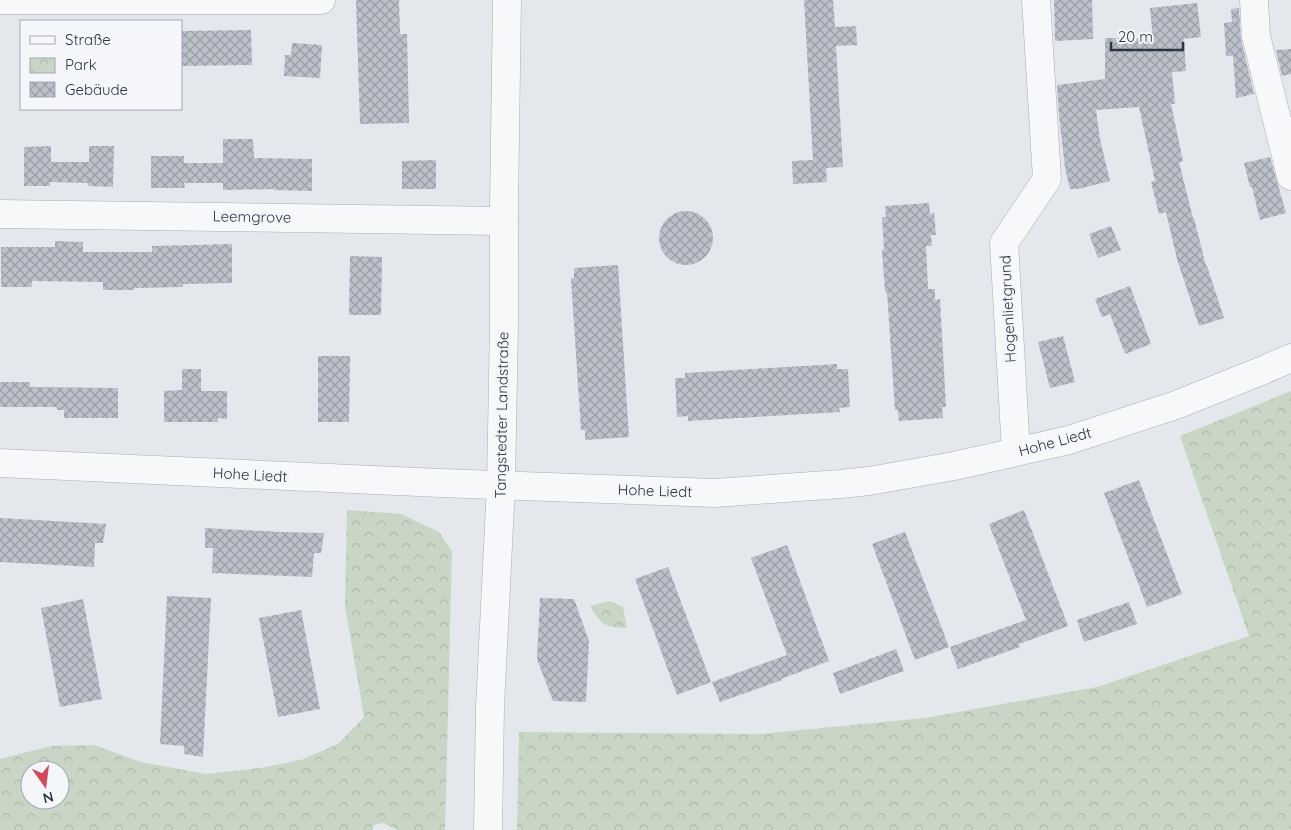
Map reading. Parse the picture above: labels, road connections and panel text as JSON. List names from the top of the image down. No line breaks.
{"streets":{"street":["Leemgrove","Hogenlietgrund","Tangstedter Landstraße","Hohe Liedt"]},"crossings":[["Leemgrove","Tangstedter Landstraße"],["Hogenlietgrund","Hohe Liedt"],["Tangstedter Landstraße","Hohe Liedt"]],"legend":["Straße","Park","Gebäude"],"scale_bar":"20 m","north":"bottom"}
